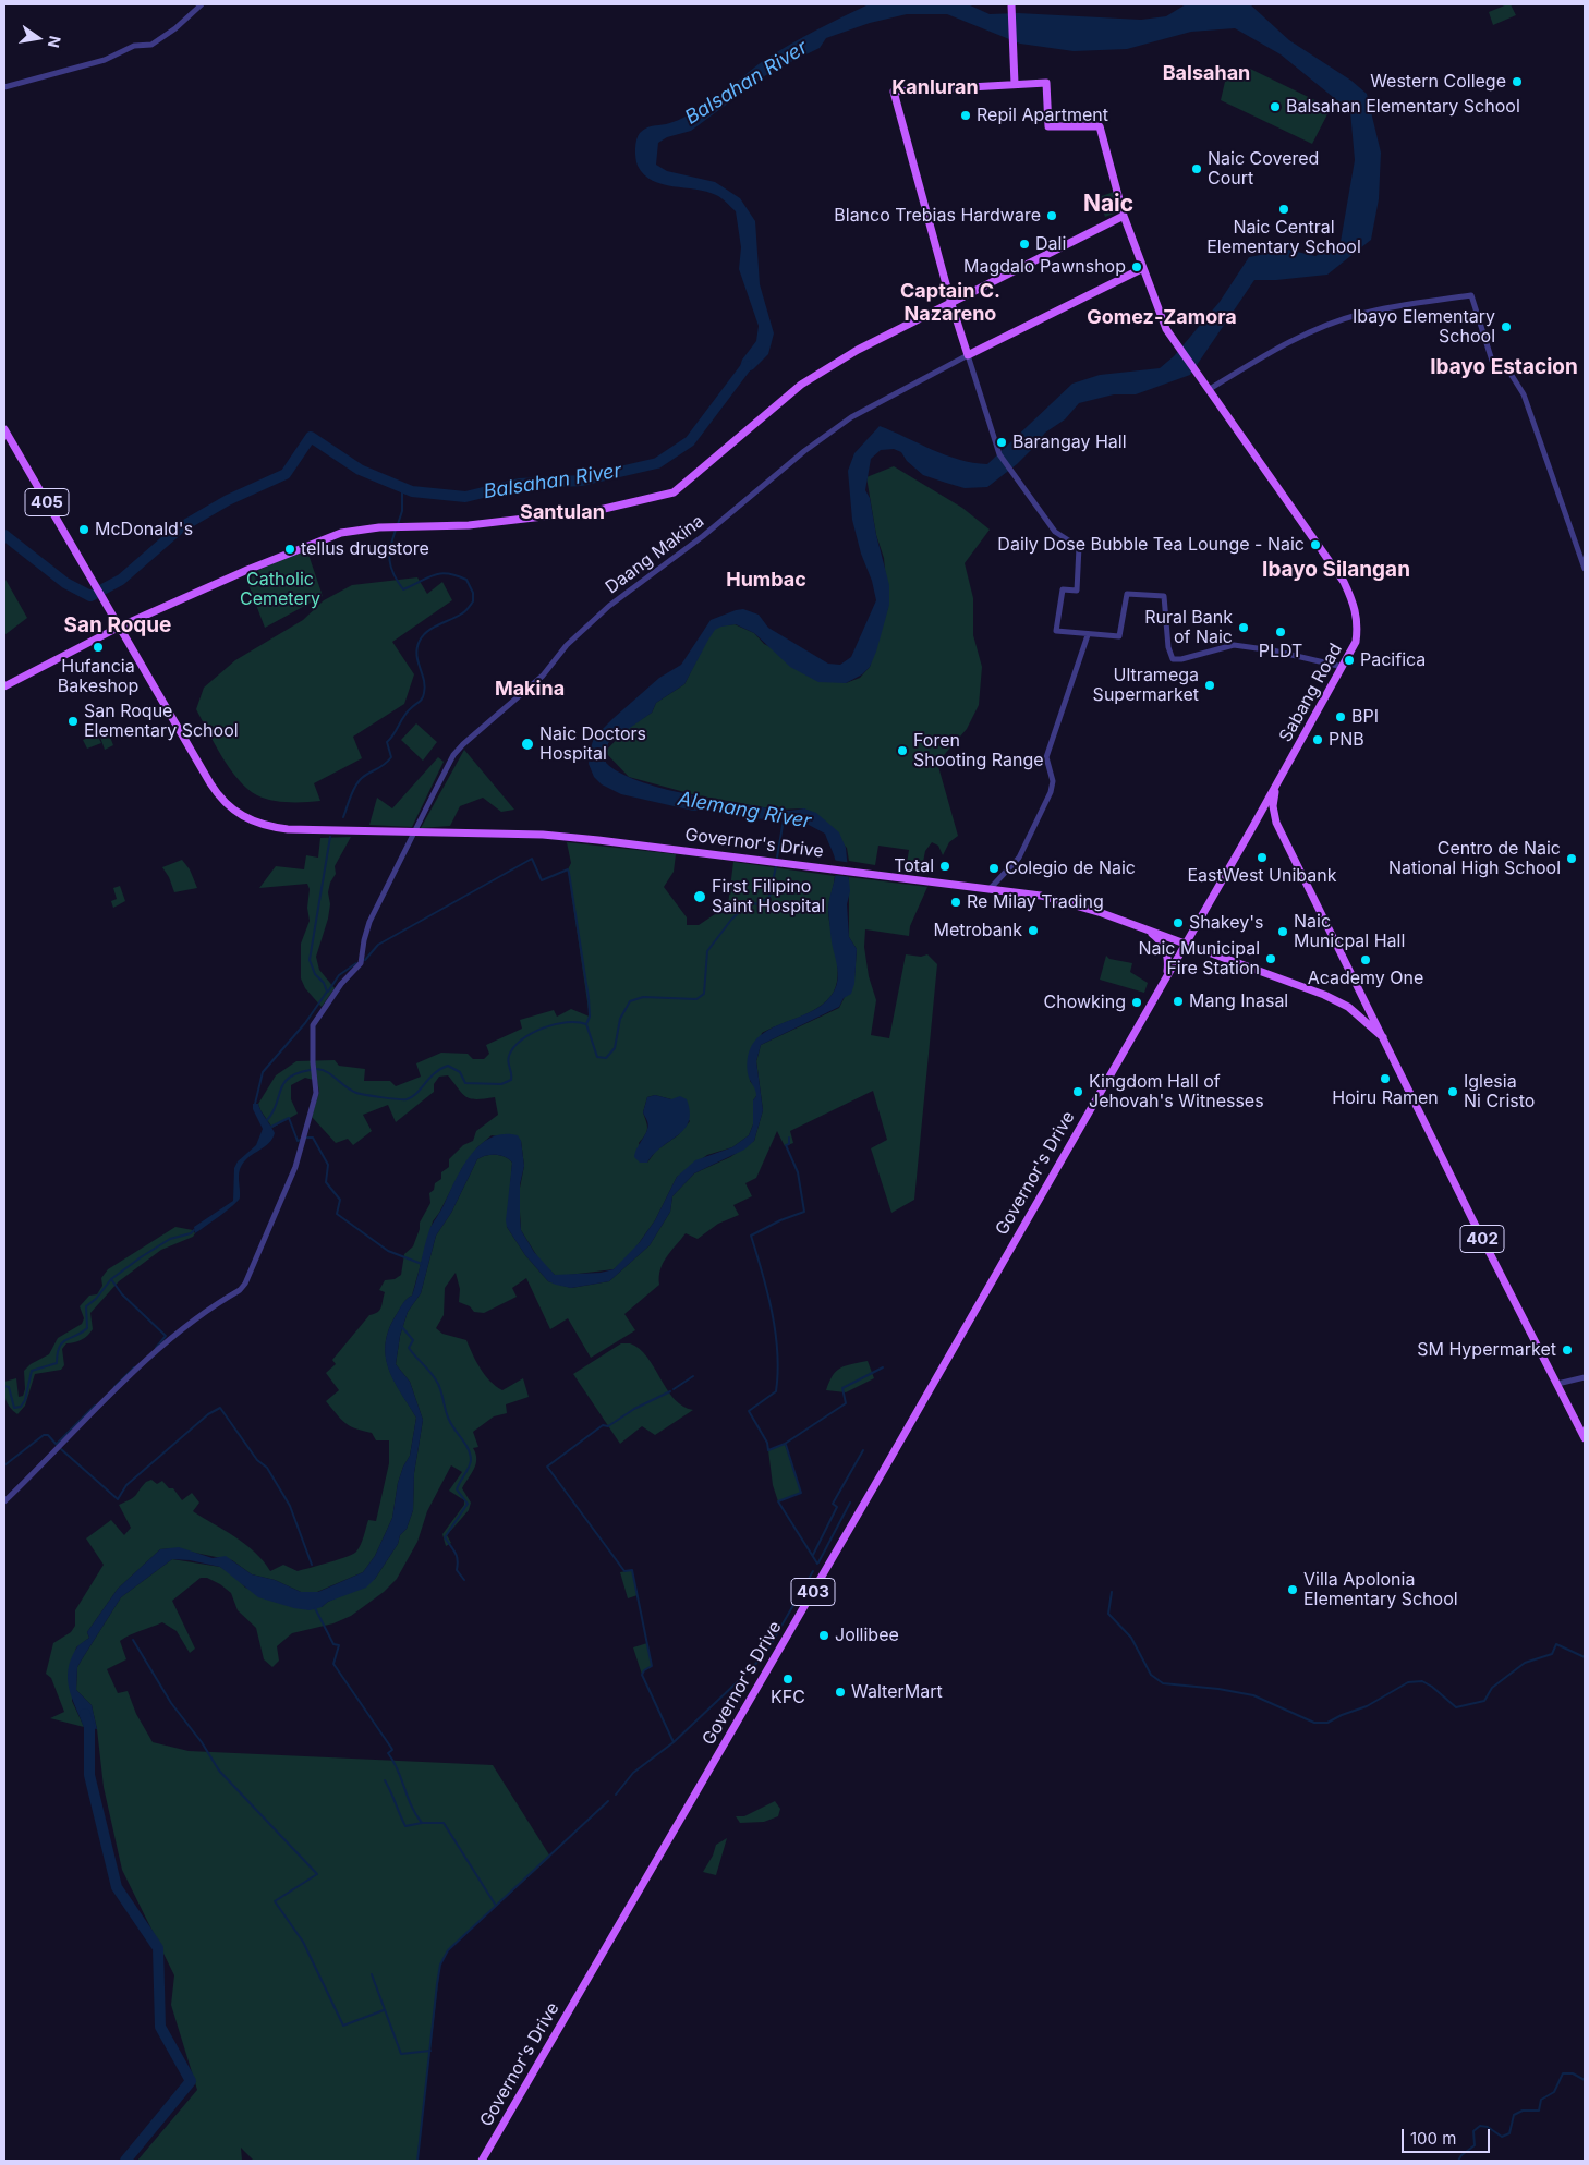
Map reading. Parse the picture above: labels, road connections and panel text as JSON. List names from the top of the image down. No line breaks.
{"streets":{"main road":["405","Sabang Road","Governor's Drive","402","403"],"street":["Daang Makina"]},"crossings":[["Daang Makina","Governor's Drive"],["Sabang Road","Governor's Drive"],["Sabang Road","402"]],"districts":["Balsahan","Kanluran","Naic","Captain C. Nazareno","Gomez-Zamora","Ibayo Estacion","Santulan","Ibayo Silangan","Humbac","San Roque","Makina"],"water":["Balsahan River","Alemang River"],"parks":["Catholic Cemetery"],"places":["Western College","Balsahan Elementary School","Repil Apartment","Naic Covered Court","Naic Central Elementary School","Blanco Trebias Hardware","Dali","Magdalo Pawnshop","Ibayo Elementary School","Barangay Hall","McDonald's","Daily Dose Bubble Tea Lounge - Naic","tellus drugstore","Rural Bank of Naic","PLDT","Hufancia Bakeshop","Pacifica","Ultramega Supermarket","BPI","San Roque Elementary School","PNB","Naic Doctors Hospital","Foren Shooting Range","EastWest Unibank","Centro de Naic National High School","Total","Colegio de Naic","First Filipino Saint Hospital","Re Milay Trading","Shakey's","Metrobank","Naic Municpal Hall","Naic Municipal Fire Station","Academy One","Mang Inasal","Chowking","Hoiru Ramen","Kingdom Hall of Jehovah's Witnesses","Iglesia Ni Cristo","SM Hypermarket","Villa Apolonia Elementary School","Jollibee","KFC","WalterMart"],"scale_bar":"100 m","north":"right"}
